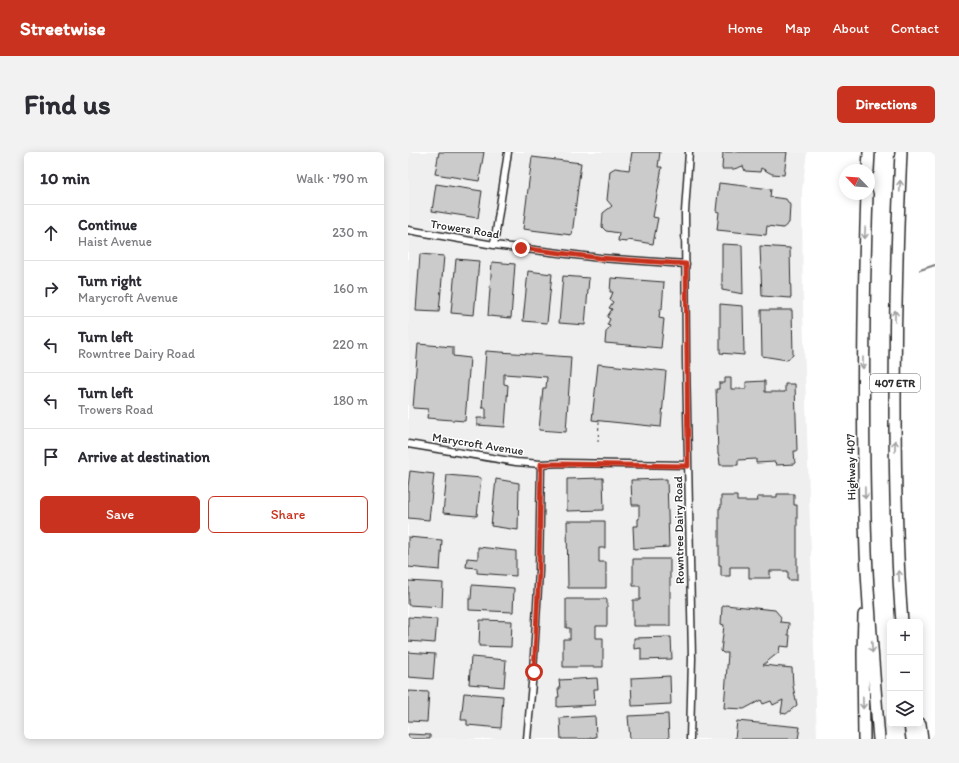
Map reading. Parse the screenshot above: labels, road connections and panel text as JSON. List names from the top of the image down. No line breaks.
{"streets":{"highway":["407 ETR","Highway 407"],"street":["Trowers Road","Marycroft Avenue","Rowntree Dairy Road"]},"crossings":[["Trowers Road","Rowntree Dairy Road"],["Marycroft Avenue","Rowntree Dairy Road"]],"north":"top left","page":{"header":"Streetwise","nav":["Home","Map","About","Contact"],"buttons":["Directions",["Save","Share"]],"title":"Find us","heading":["10 min","Walk · 790 m"],"list":[["Continue","Haist Avenue","230 m"],["Turn right","Marycroft Avenue","160 m"],["Turn left","Rowntree Dairy Road","220 m"],["Turn left","Trowers Road","180 m"],"Arrive at destination"],"map_buttons":["+","−"]}}
